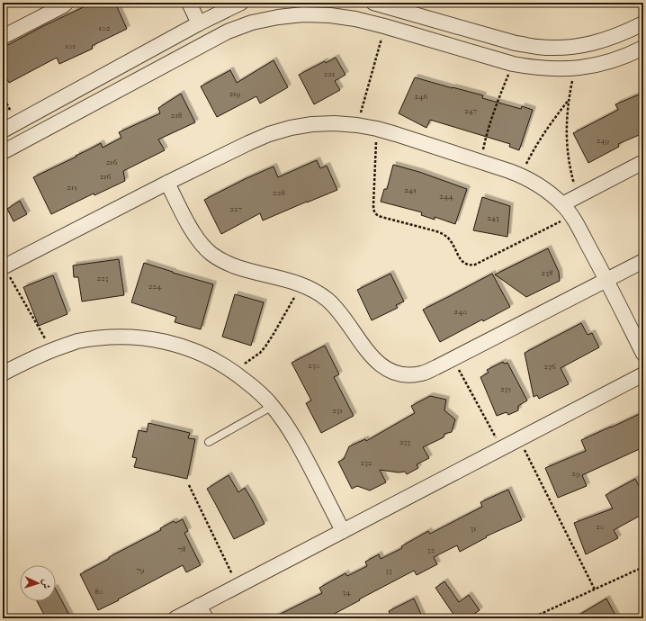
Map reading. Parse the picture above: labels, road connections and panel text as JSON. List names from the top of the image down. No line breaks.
{"house_numbers":["102","101","221","219","246","247","218","249","216","216","215","245","228","244","227","243","238","223","224","240","230","236","235","231","233","232","29","20","31","78","32","79","33","80","34"],"north":"right"}
